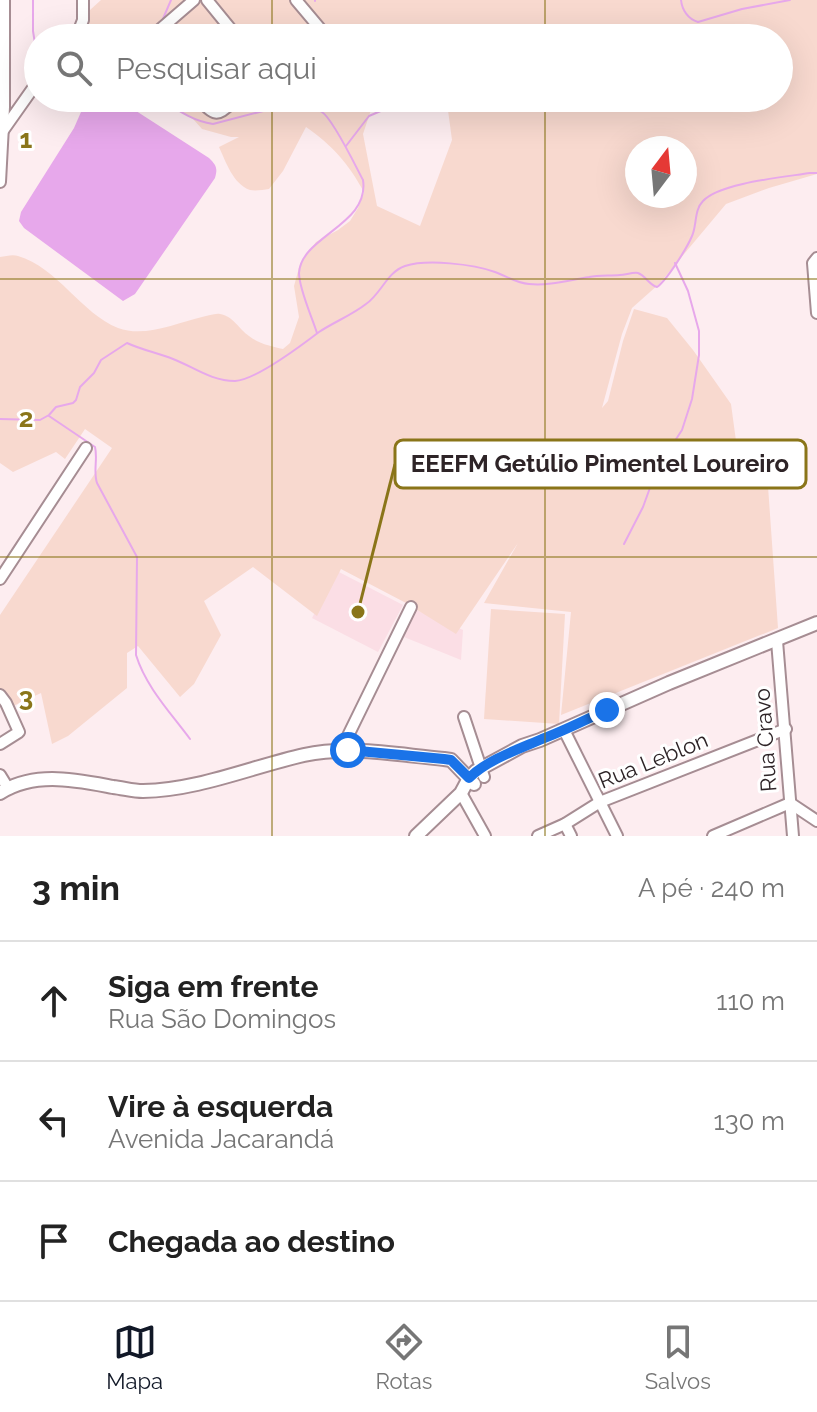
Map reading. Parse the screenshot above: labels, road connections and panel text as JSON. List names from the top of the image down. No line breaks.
{"streets":{"street":["Rua Cravo","Rua Leblon"]},"crossings":[["Rua Cravo","Rua Leblon"]],"places":["EEEFM Getúlio Pimentel Loureiro"],"north":"top","page":{"search":"Pesquisar aqui","heading":["3 min","A pé · 240 m"],"list":[["Siga em frente","Rua São Domingos","110 m"],["Vire à esquerda","Avenida Jacarandá","130 m"],"Chegada ao destino"],"nav":["Mapa","Rotas","Salvos"]},"grid":{"rows":["1","2","3"]}}
